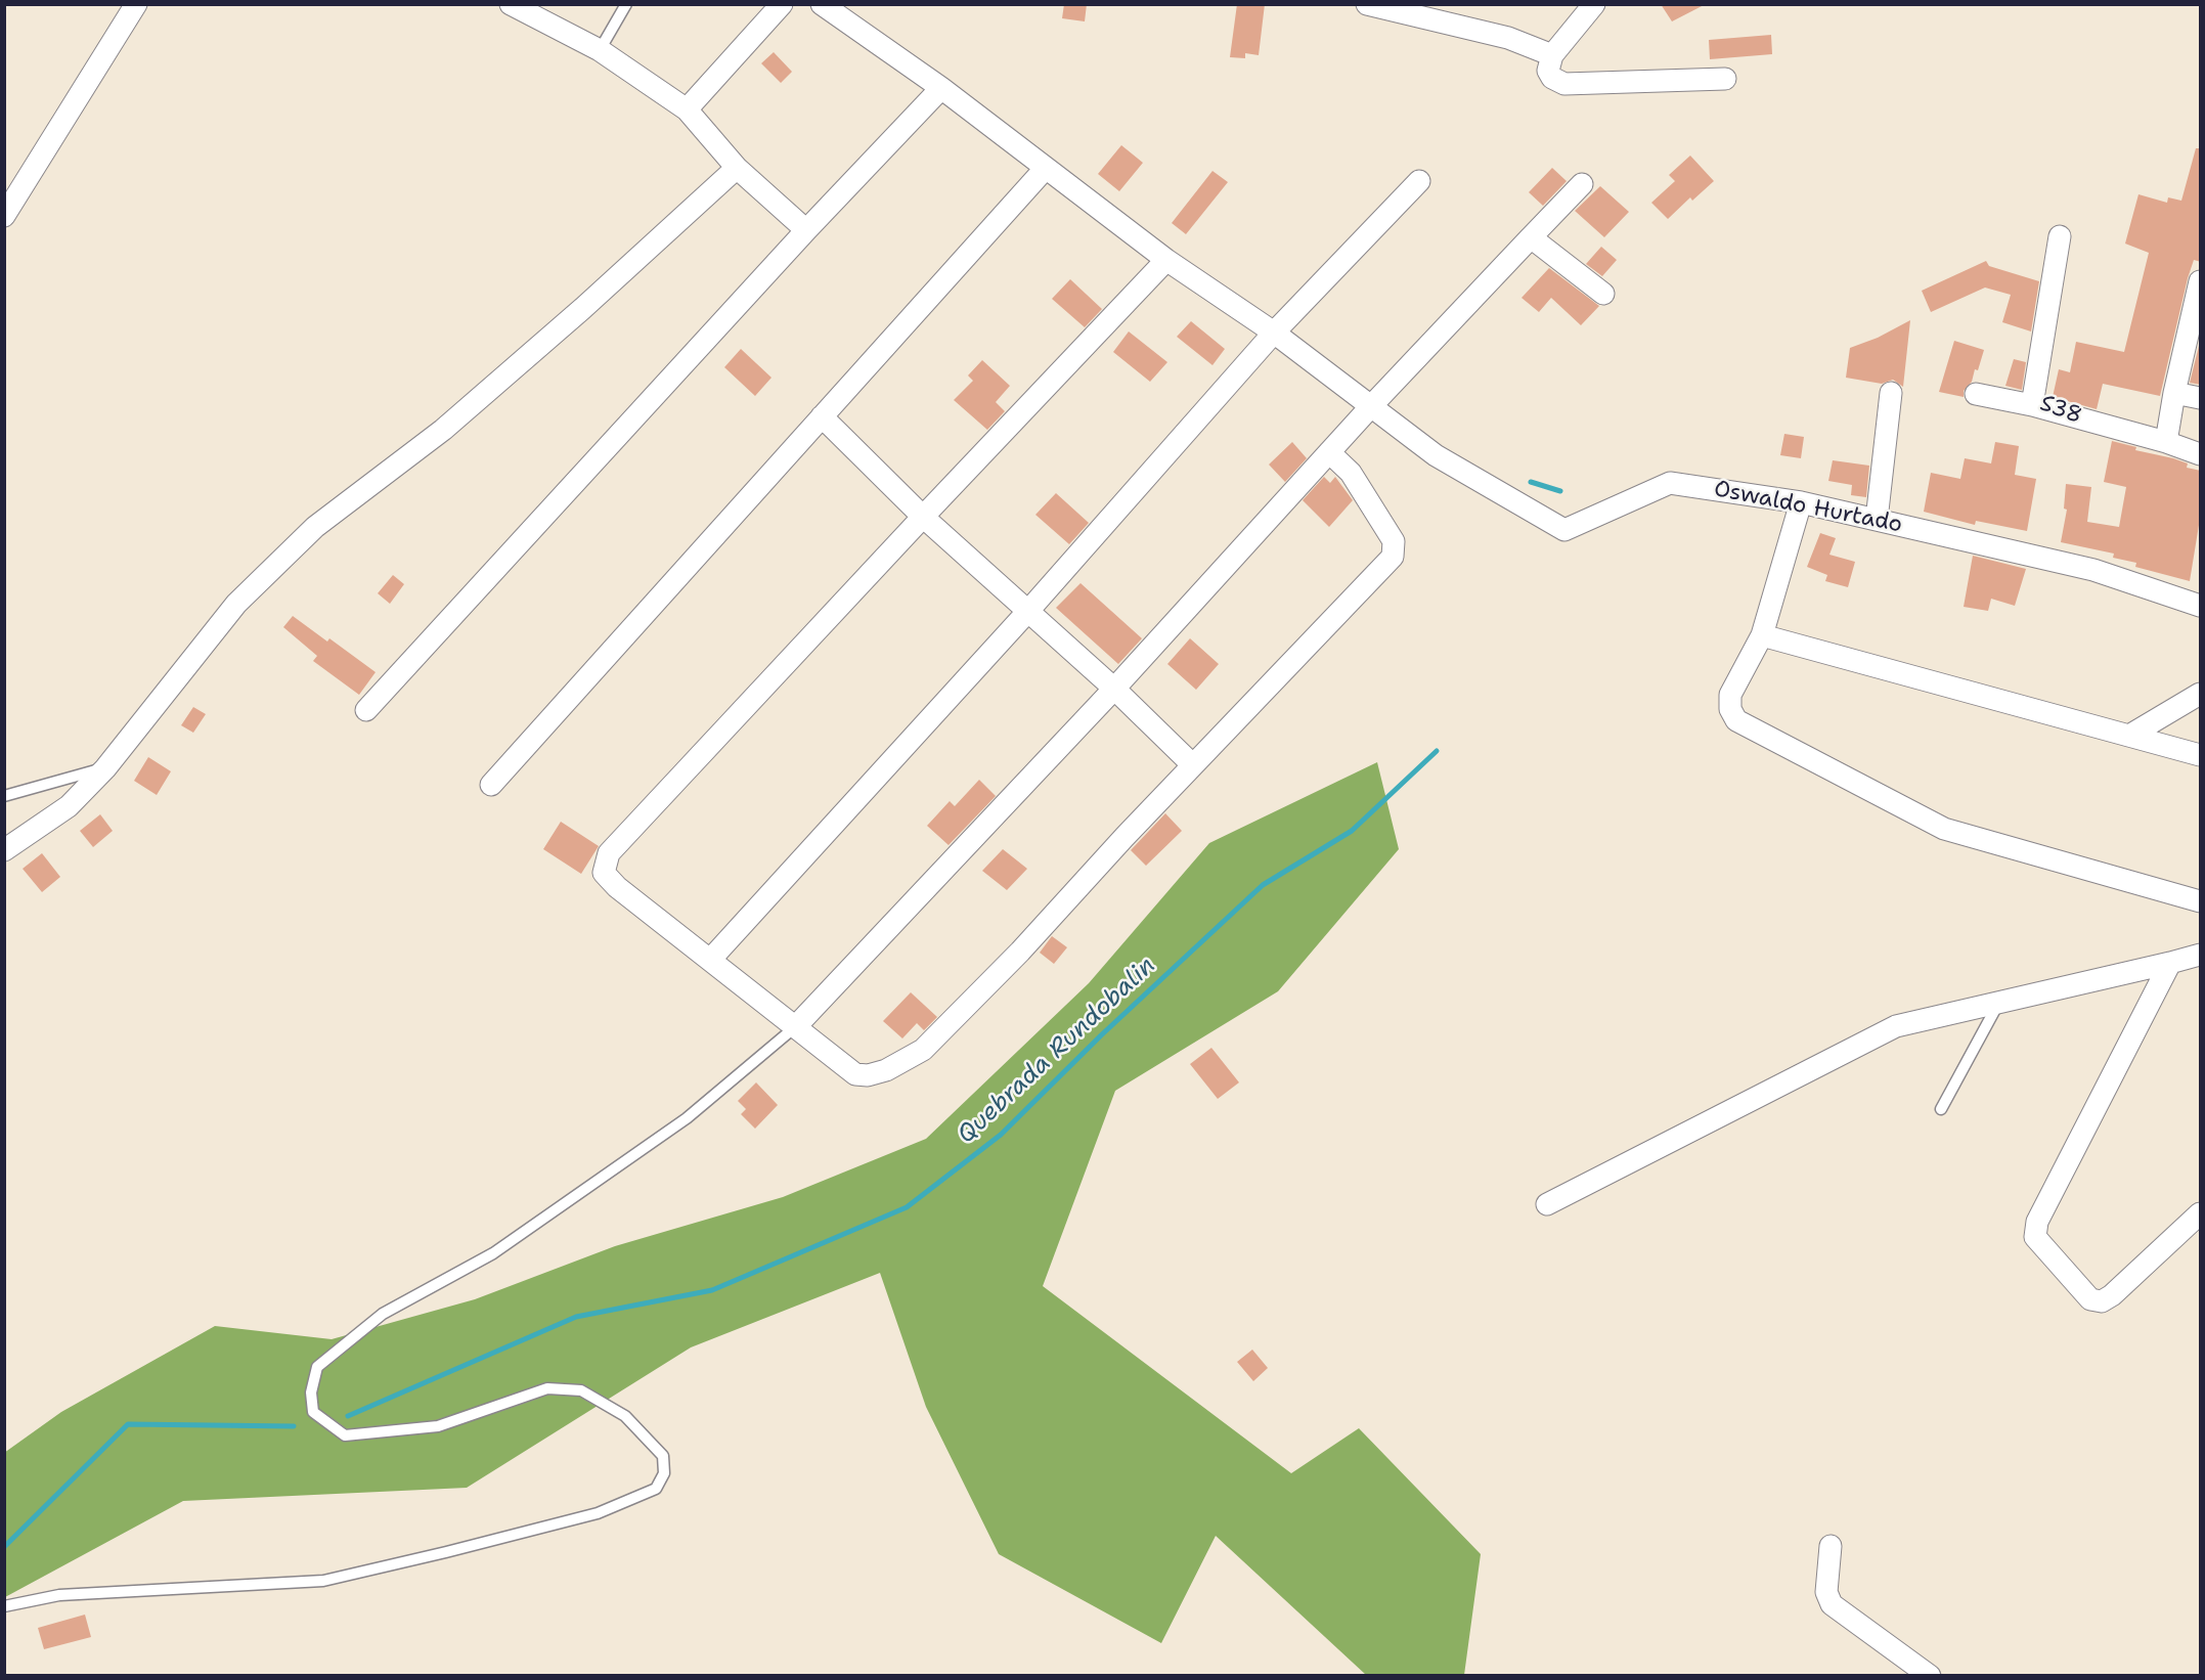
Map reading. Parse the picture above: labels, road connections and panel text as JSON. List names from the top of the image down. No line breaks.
{"streets":{"street":["S38","Oswaldo Hurtado"]},"water":["Quebrada Rundobalin"]}
